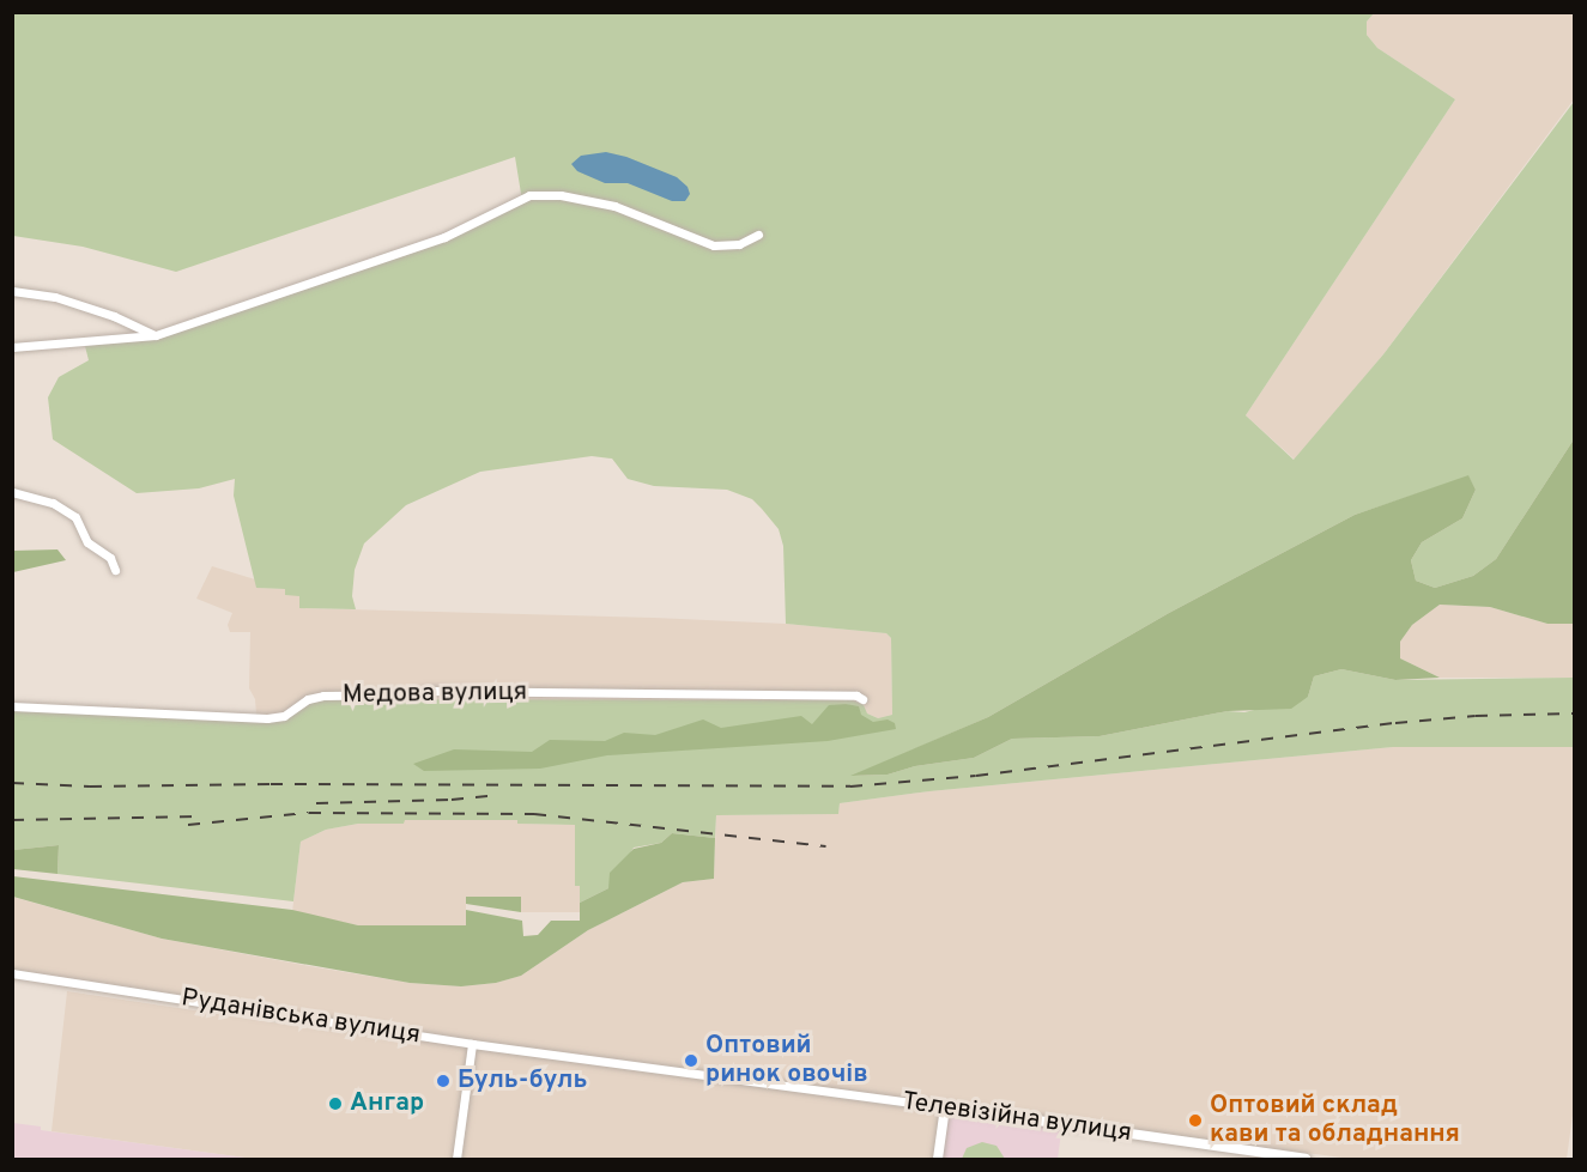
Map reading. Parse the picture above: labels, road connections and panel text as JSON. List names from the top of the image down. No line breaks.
{"streets":{"street":["Медова вулиця","Руданівська вулиця","Телевізійна вулиця"]},"crossings":[["Руданівська вулиця","Телевізійна вулиця"]],"places":["Оптовий ринок овочів","Буль-буль","Ангар","Оптовий склад кави та обладнання"]}
